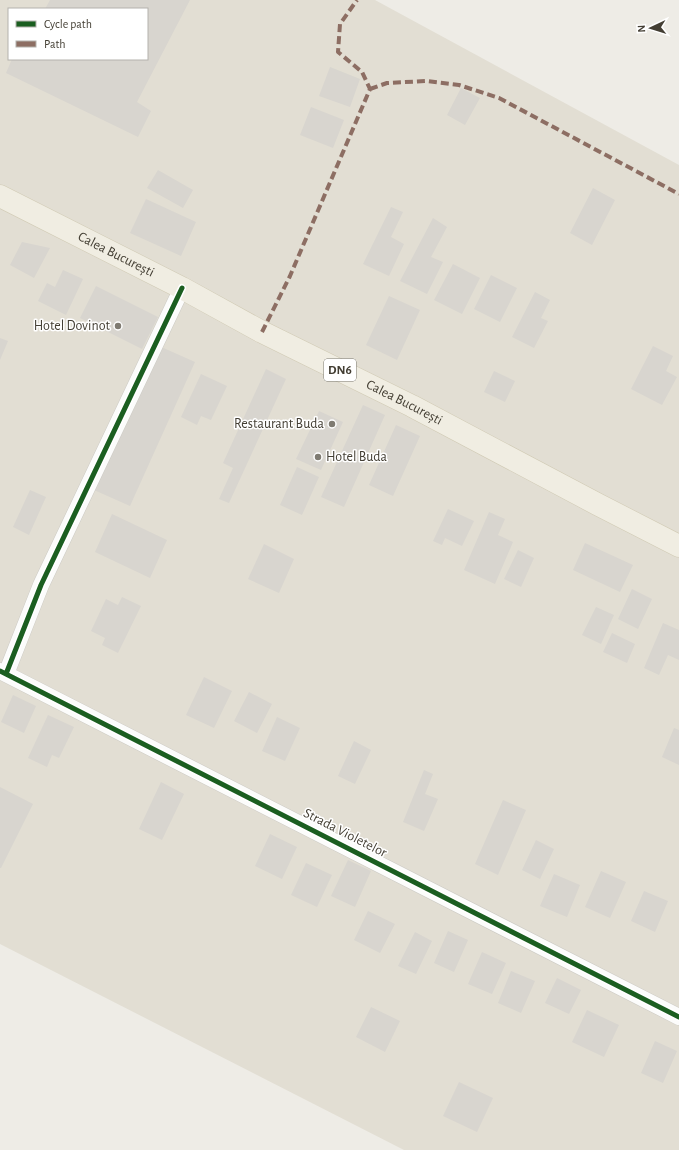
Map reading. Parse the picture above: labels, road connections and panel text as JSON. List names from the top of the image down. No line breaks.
{"streets":{"main road":["Calea București","DN6"],"street":["Strada Violetelor"]},"places":["Hotel Dovinot","Restaurant Buda","Hotel Buda"],"legend":["Cycle path","Path"],"north":"left"}
